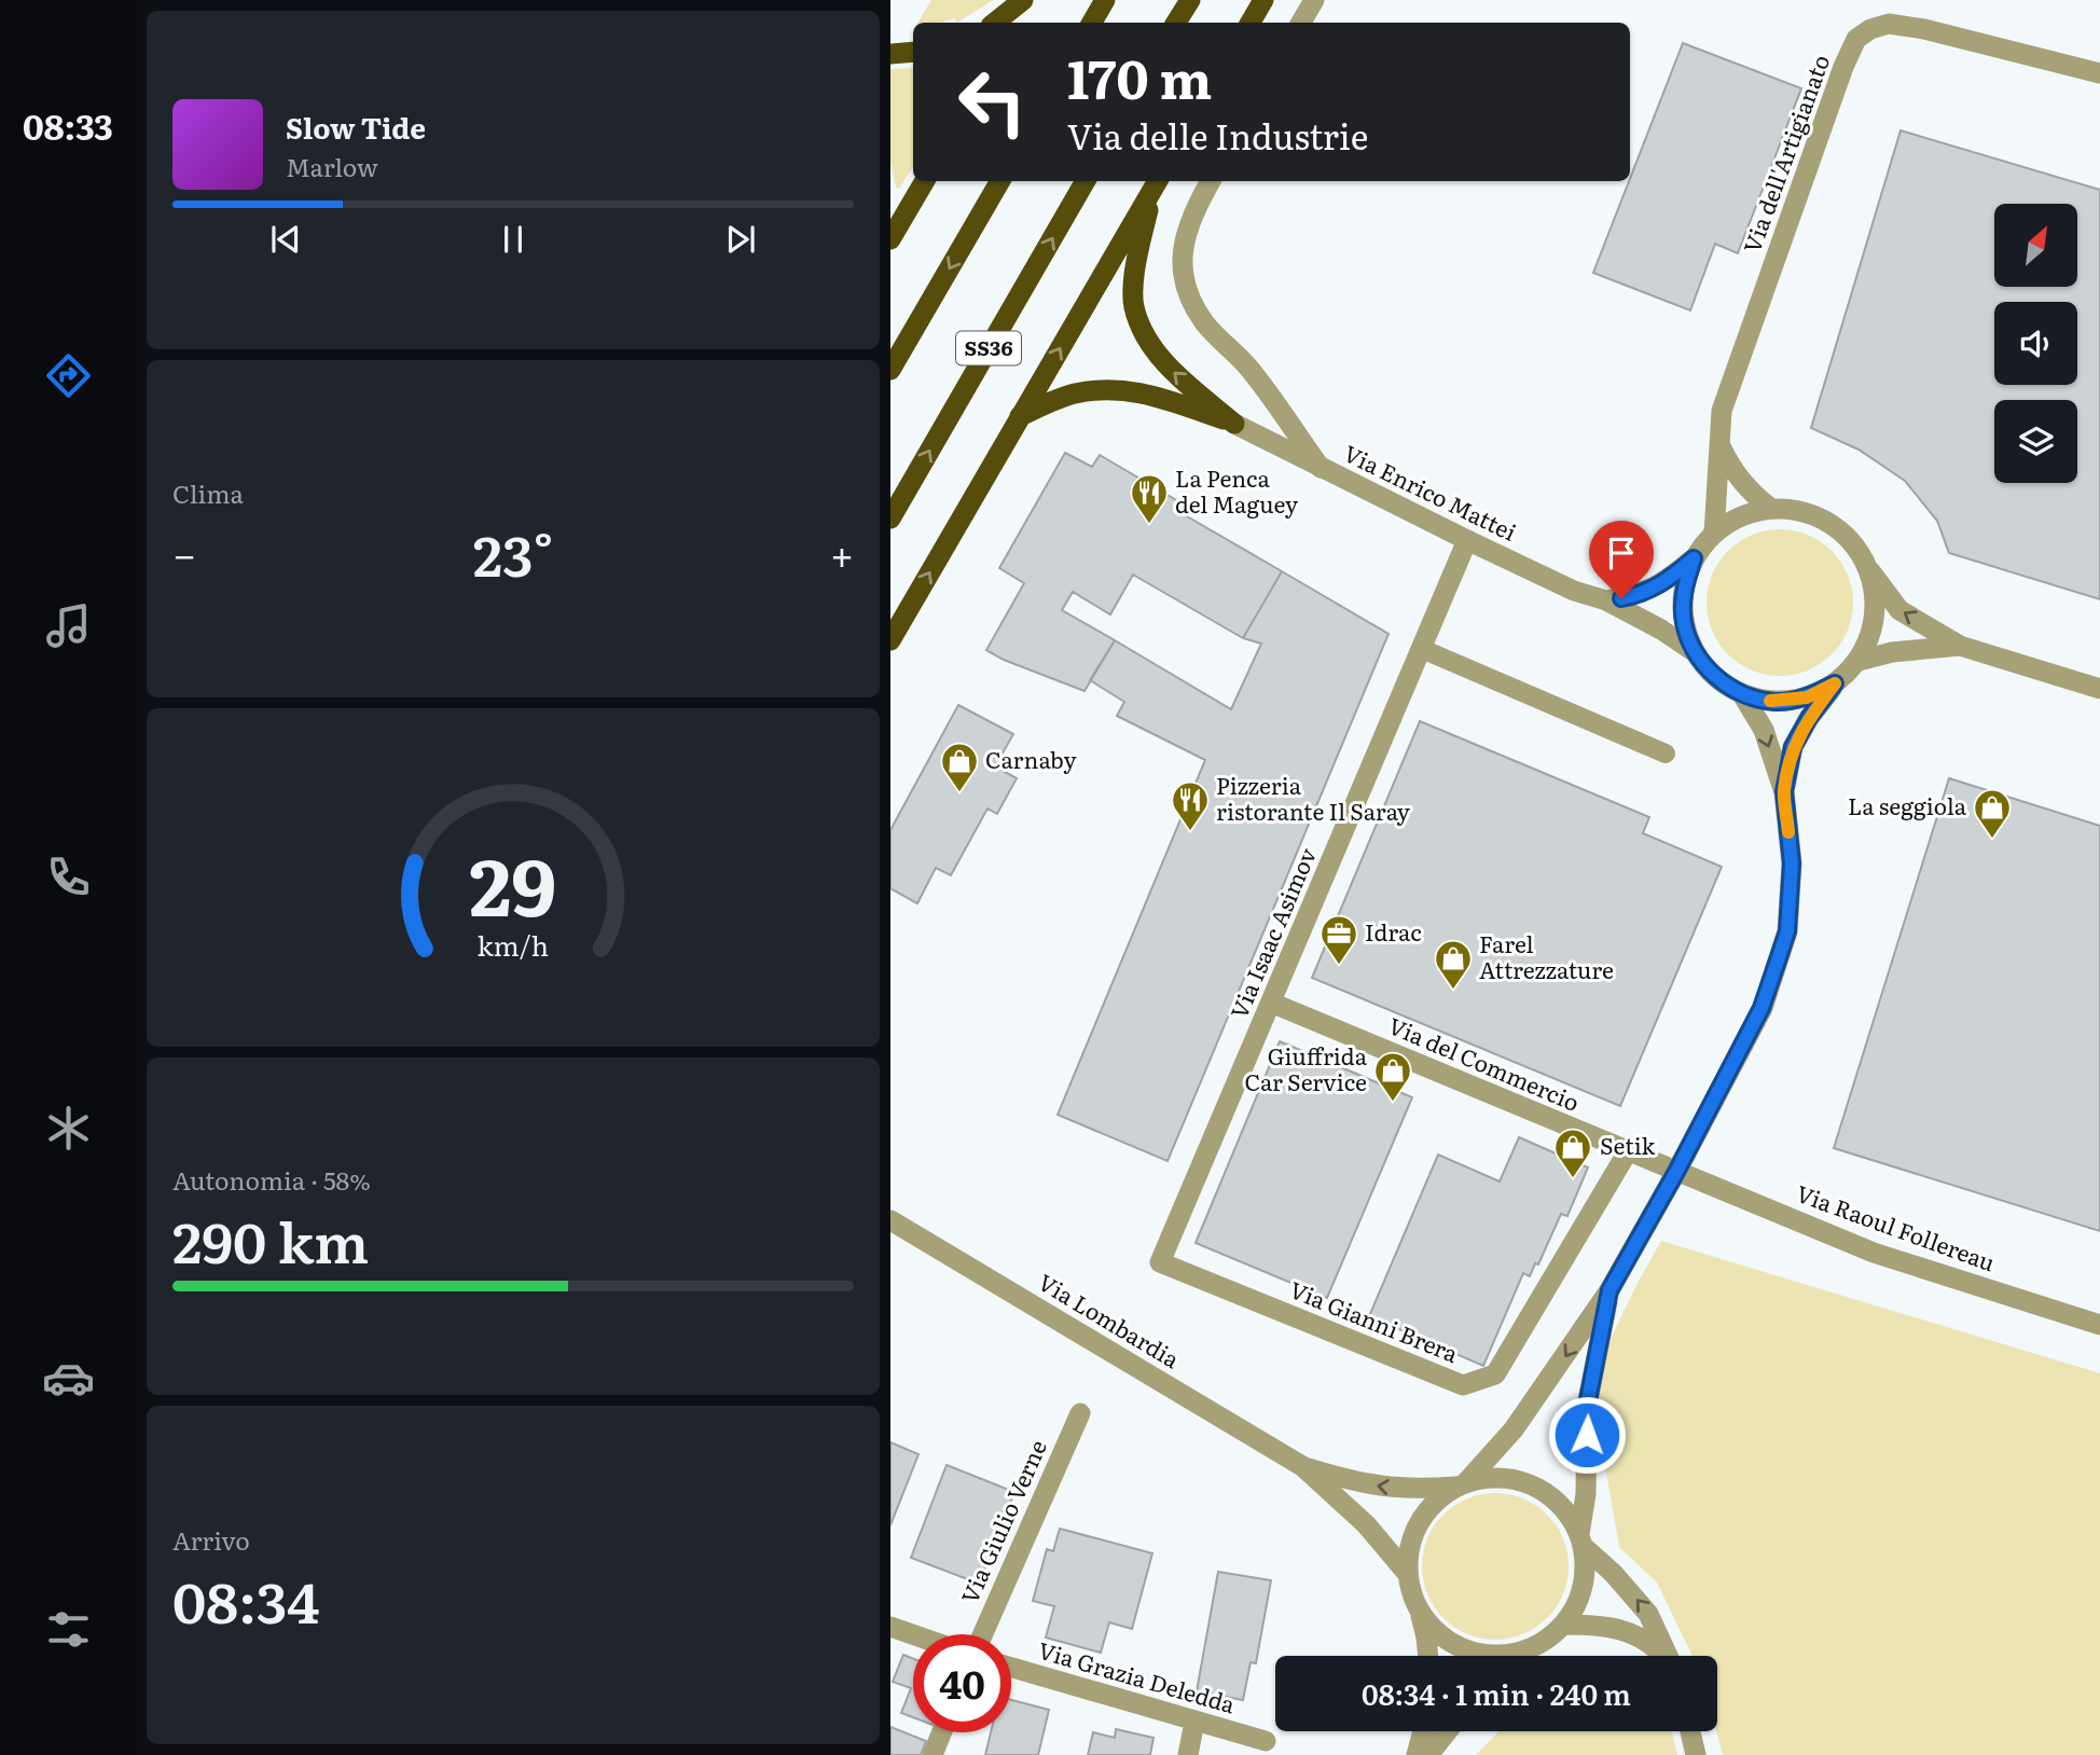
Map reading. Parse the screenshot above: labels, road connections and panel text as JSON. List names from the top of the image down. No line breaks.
{"streets":{"highway":["SS36"],"street":["Via dell'Artigianato","Via Enrico Mattei","Via Isaac Asimov","Via del Commercio","Via Raoul Follereau","Via Lombardia","Via Gianni Brera","Via Giulio Verne","Via Grazia Deledda"]},"crossings":[["Via dell'Artigianato","Via Enrico Mattei"],["Via Enrico Mattei","Via Isaac Asimov"],["Via Isaac Asimov","Via del Commercio"],["Via Isaac Asimov","Via Gianni Brera"],["Via del Commercio","Via Raoul Follereau"],["Via del Commercio","Via Gianni Brera"]],"places":{"restaurant":["La Penca del Maguey","Pizzeria ristorante Il Saray"],"shop":["Carnaby","La seggiola","Farel Attrezzature","Giuffrida Car Service","Setik"],"office":["Idrac"]},"north":"top right","page":{"tabs":"08:33","turn":["170 m","Via delle Industrie"],"song":["Slow Tide","Marlow"],"tile":["Clima",["Autonomia · 58%","290 km"],["Arrivo","08:34"]],"heat":["−","23°","+"],"limit":"40","trip":"08:34 · 1 min · 240 m","gauge":["29","km/h"]}}
